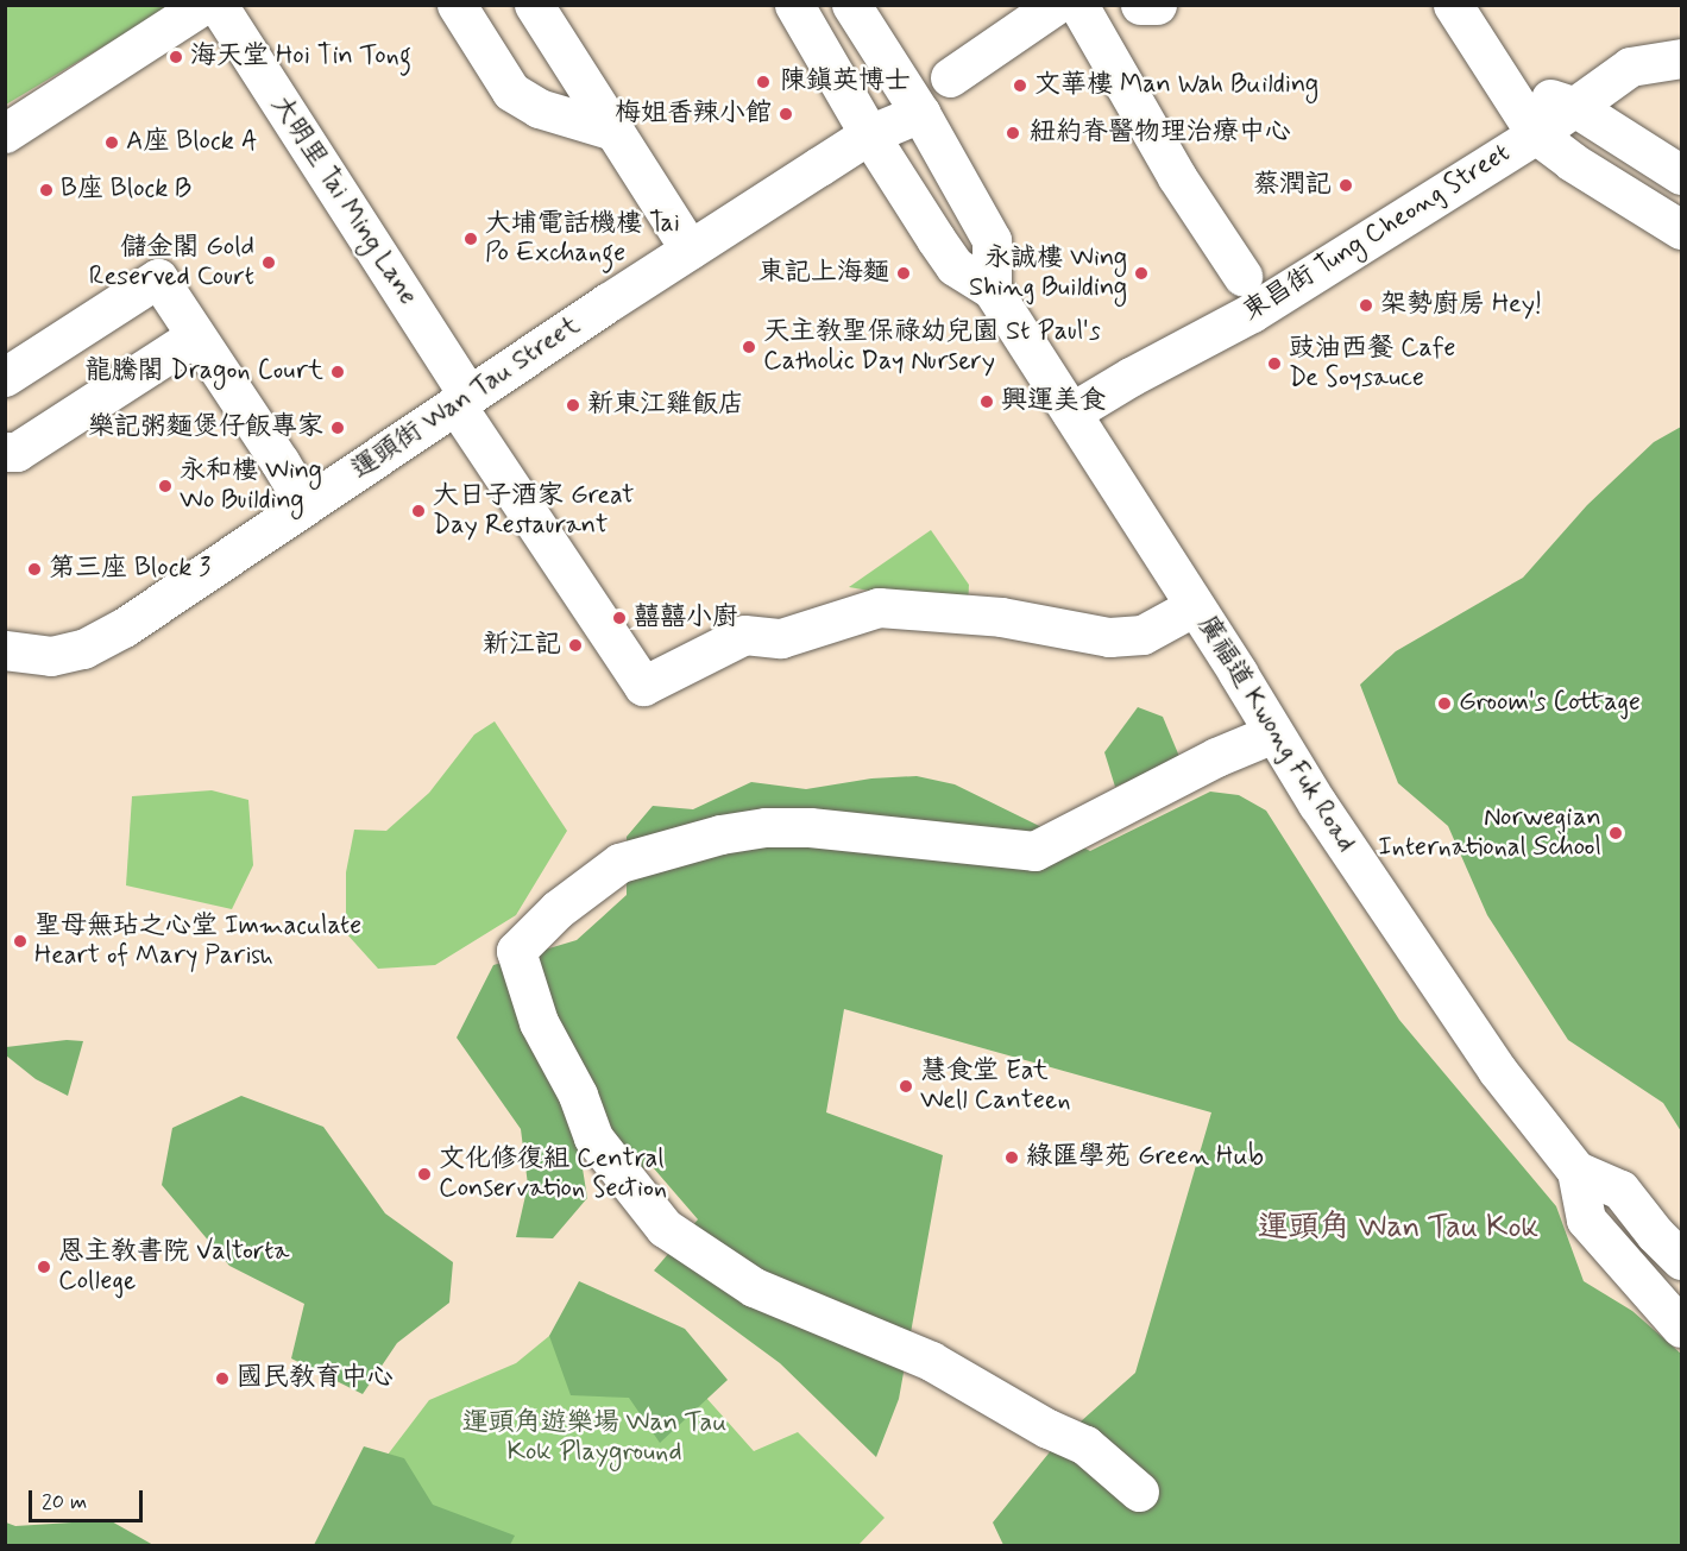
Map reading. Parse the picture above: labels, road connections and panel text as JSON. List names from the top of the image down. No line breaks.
{"streets":{"street":["大明里 Tai Ming Lane","東昌街 Tung Cheong Street","運頭街 Wan Tau Street","廣福道 Kwong Fuk Road"]},"crossings":[["大明里 Tai Ming Lane","運頭街 Wan Tau Street"],["大明里 Tai Ming Lane","廣福道 Kwong Fuk Road"],["東昌街 Tung Cheong Street","廣福道 Kwong Fuk Road"],["運頭街 Wan Tau Street","廣福道 Kwong Fuk Road"]],"districts":["運頭角 Wan Tau Kok"],"parks":["運頭角遊樂場 Wan Tau Kok Playground"],"places":["海天堂 Hoi Tin Tong","陳鎮英博士","文華樓 Man Wah Building","梅姐香辣小館","紐約脊醫物理治療中心","A座 Block A","蔡潤記","B座 Block B","大埔電話機樓 Tai Po Exchange","儲金閣 Gold Reserved Court","東記上海麵","永誠樓 Wing Shing Building","架勢廚房 Hey!","天主教聖保祿幼兒園 St Paul's Catholic Day Nursery","豉油西餐 Cafe De Soysauce","龍騰閣 Dragon Court","興運美食","新東江雞飯店","樂記粥麵煲仔飯專家","永和樓 Wing Wo Building","大日子酒家 Great Day Restaurant","第三座 Block 3","囍囍小廚","新江記","Groom's Cottage","Norwegian International School","聖母無玷之心堂 Immaculate Heart of Mary Parish","慧食堂 Eat Well Canteen","綠匯學苑 Green Hub","文化修復組 Central Conservation Section","恩主教書院 Valtorta College","國民教育中心"],"scale_bar":"20 m"}
